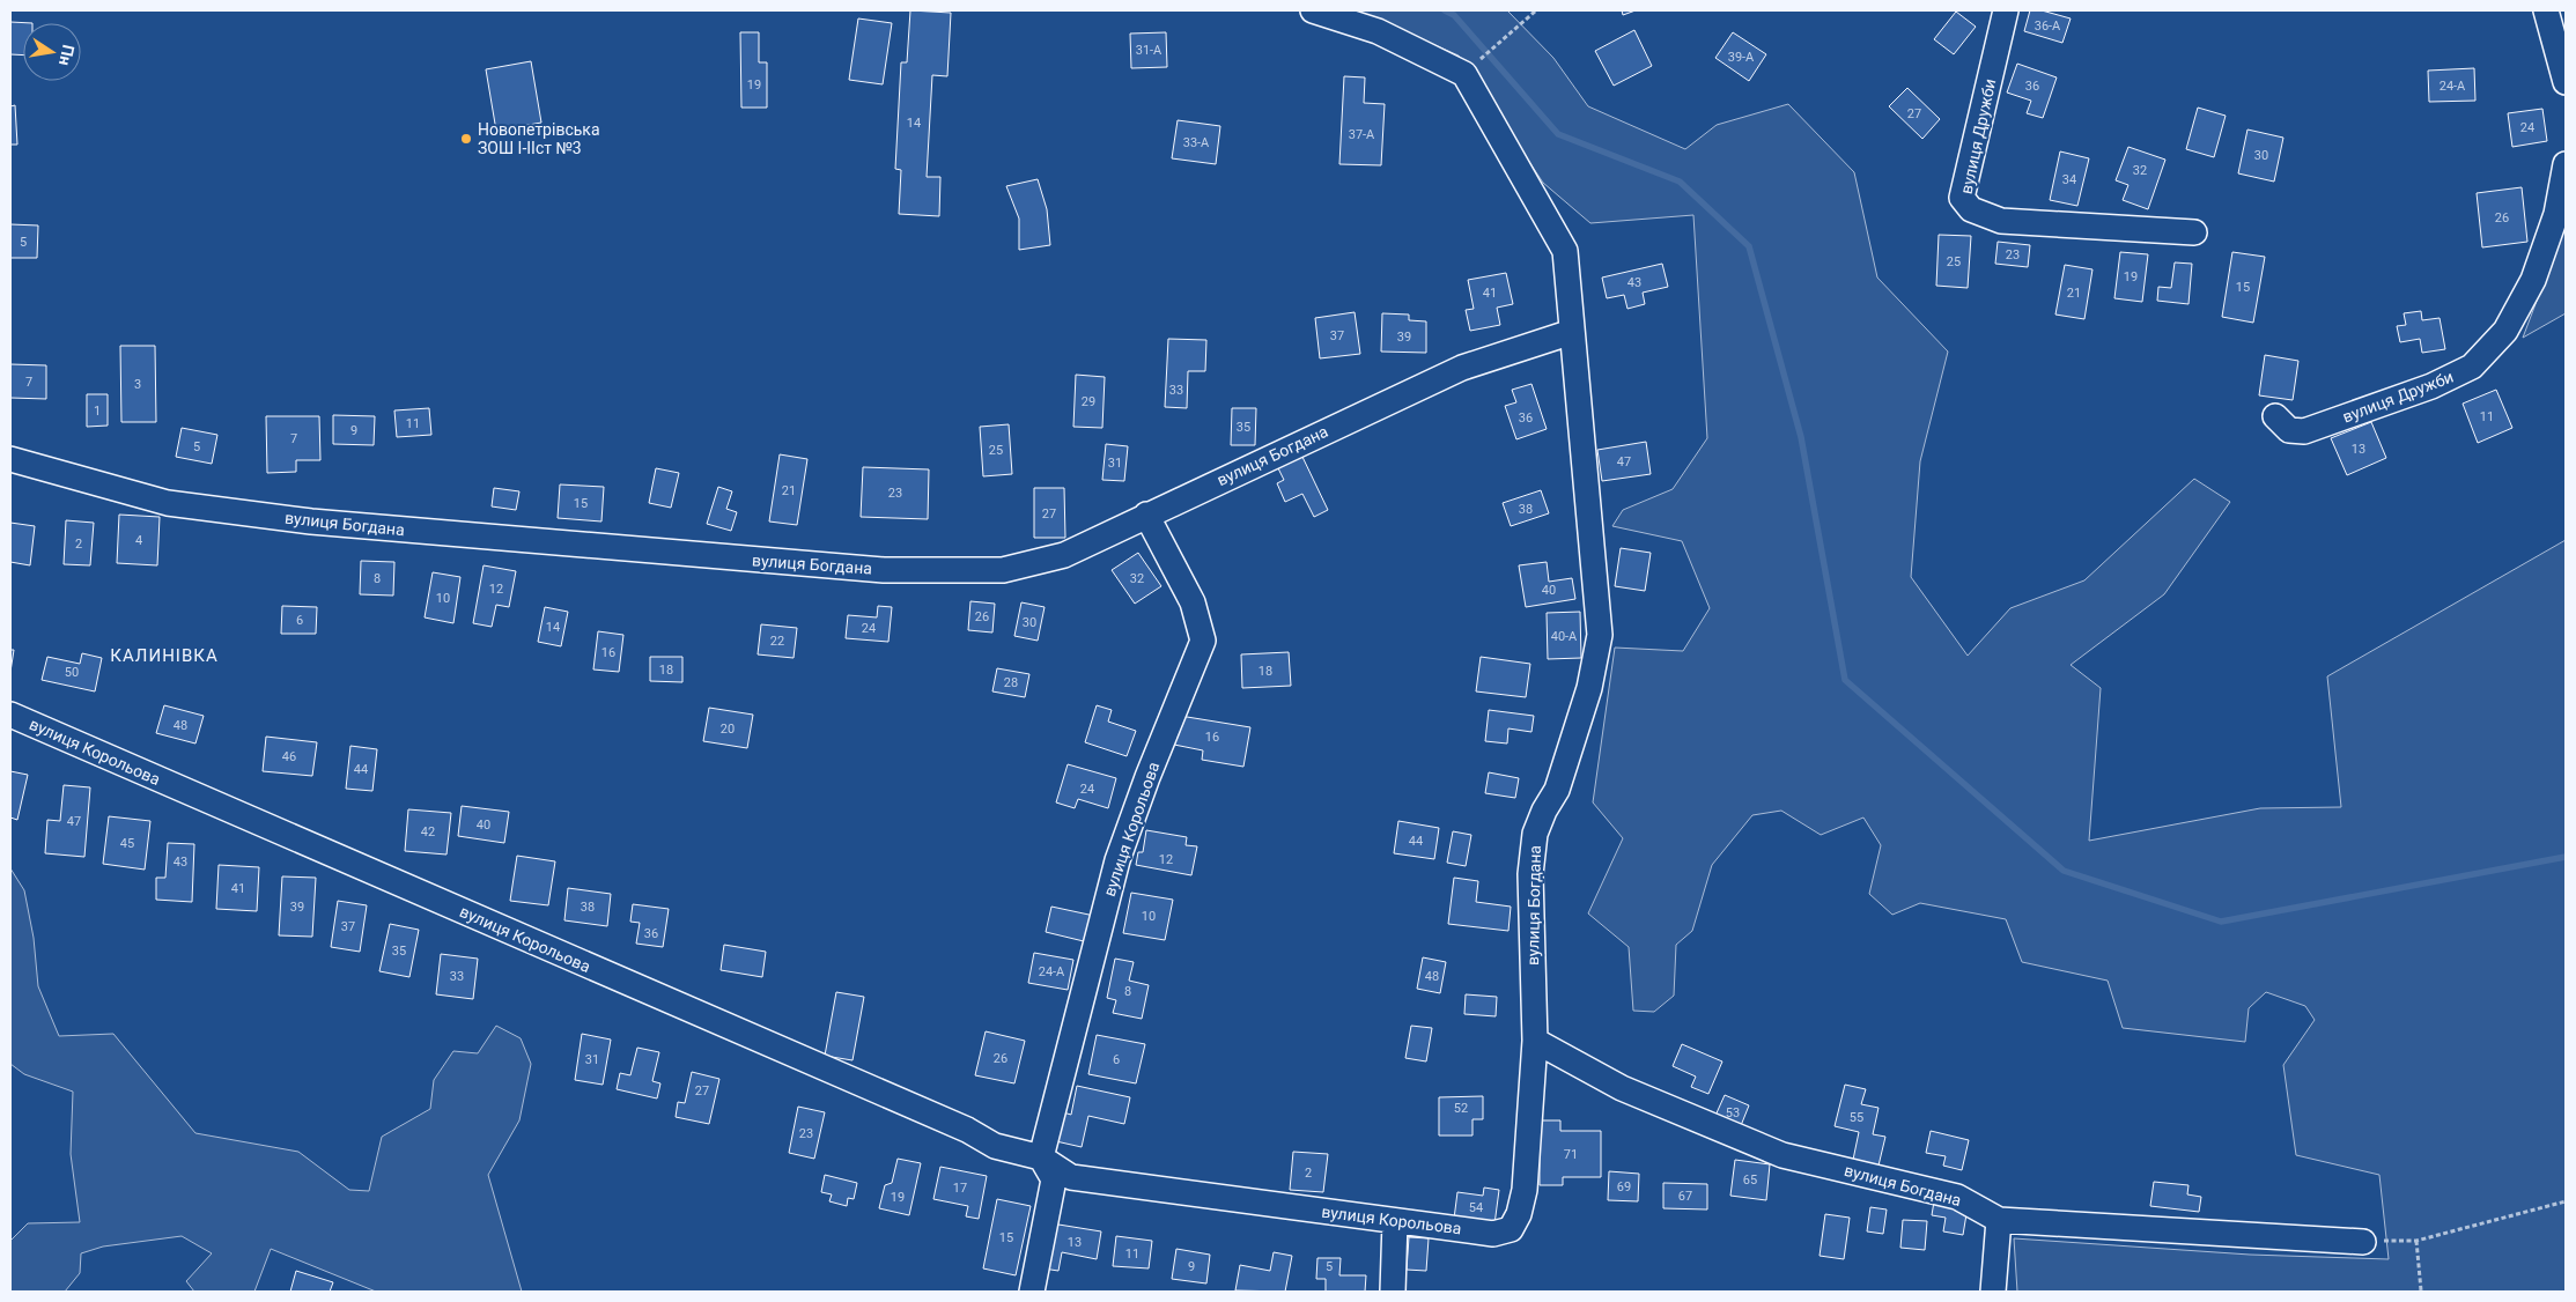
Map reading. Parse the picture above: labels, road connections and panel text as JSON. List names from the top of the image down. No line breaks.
{"streets":{"street":["вулиця Дружби","вулиця Богдана","вулиця Корольова"]},"crossings":[["вулиця Богдана","вулиця Корольова"]],"districts":["КАЛИНІВКА"],"places":["Новопетрівська ЗОШ I-IIст №3"],"house_numbers":["36-А","31-А","39-А","19","36","24-А","27","14","24","37-А","33-А","30","32","34","26","5","23","25","19","43","15","41","21","37","39","7","3","33","29","1","11","36","11","35","9","7","5","13","25","47","31","21","23","15","38","27","4","2","8","32","12","40","10","26","6","30","14","24","40-А","22","16","18","18","50","28","48","20","16","46","44","24","47","40","42","44","45","12","43","41","39","38","10","37","36","35","24-А","33","48","8","26","31","6","27","52","53","55","23","71","2","65","69","17","67","19","54","15","13","11","9","5"],"north":"right"}
